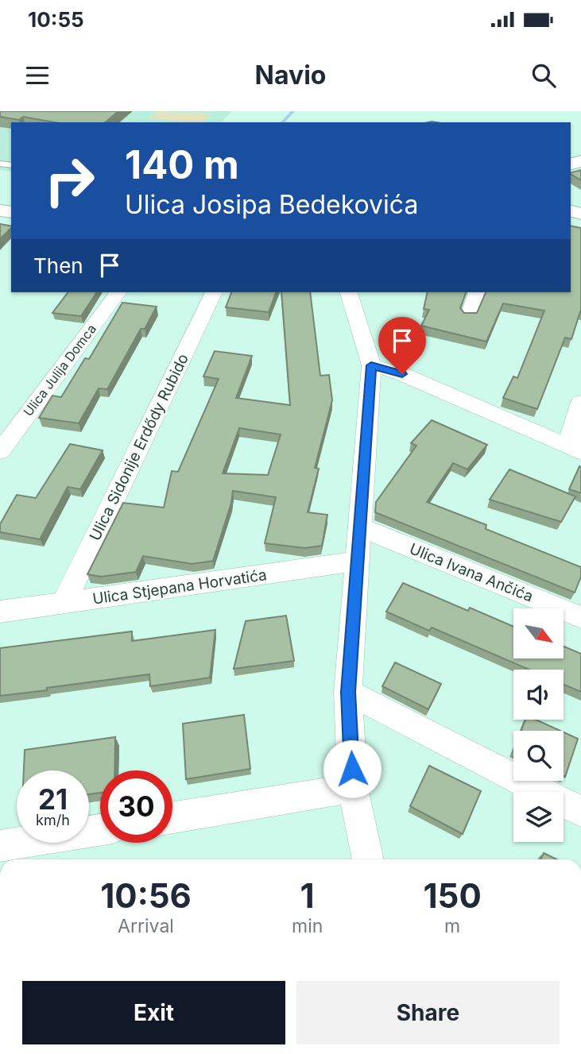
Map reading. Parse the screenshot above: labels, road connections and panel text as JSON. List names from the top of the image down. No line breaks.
{"streets":{"street":["Ulica Julija Domca","Ulica Sidonije Erdődy Rubido","Ulica Ivana Ančića","Ulica Stjepana Horvatića"]},"crossings":[["Ulica Sidonije Erdődy Rubido","Ulica Stjepana Horvatića"]],"north":"bottom right","page":{"status":"10:55","header":"Navio","turn":["140 m","Ulica Josipa Bedekovića"],"then":"Then","speed":"21 km/h","limit":"30","eta":["10:56","Arrival","1","min","150","m"],"buttons":["Exit","Share"]}}
